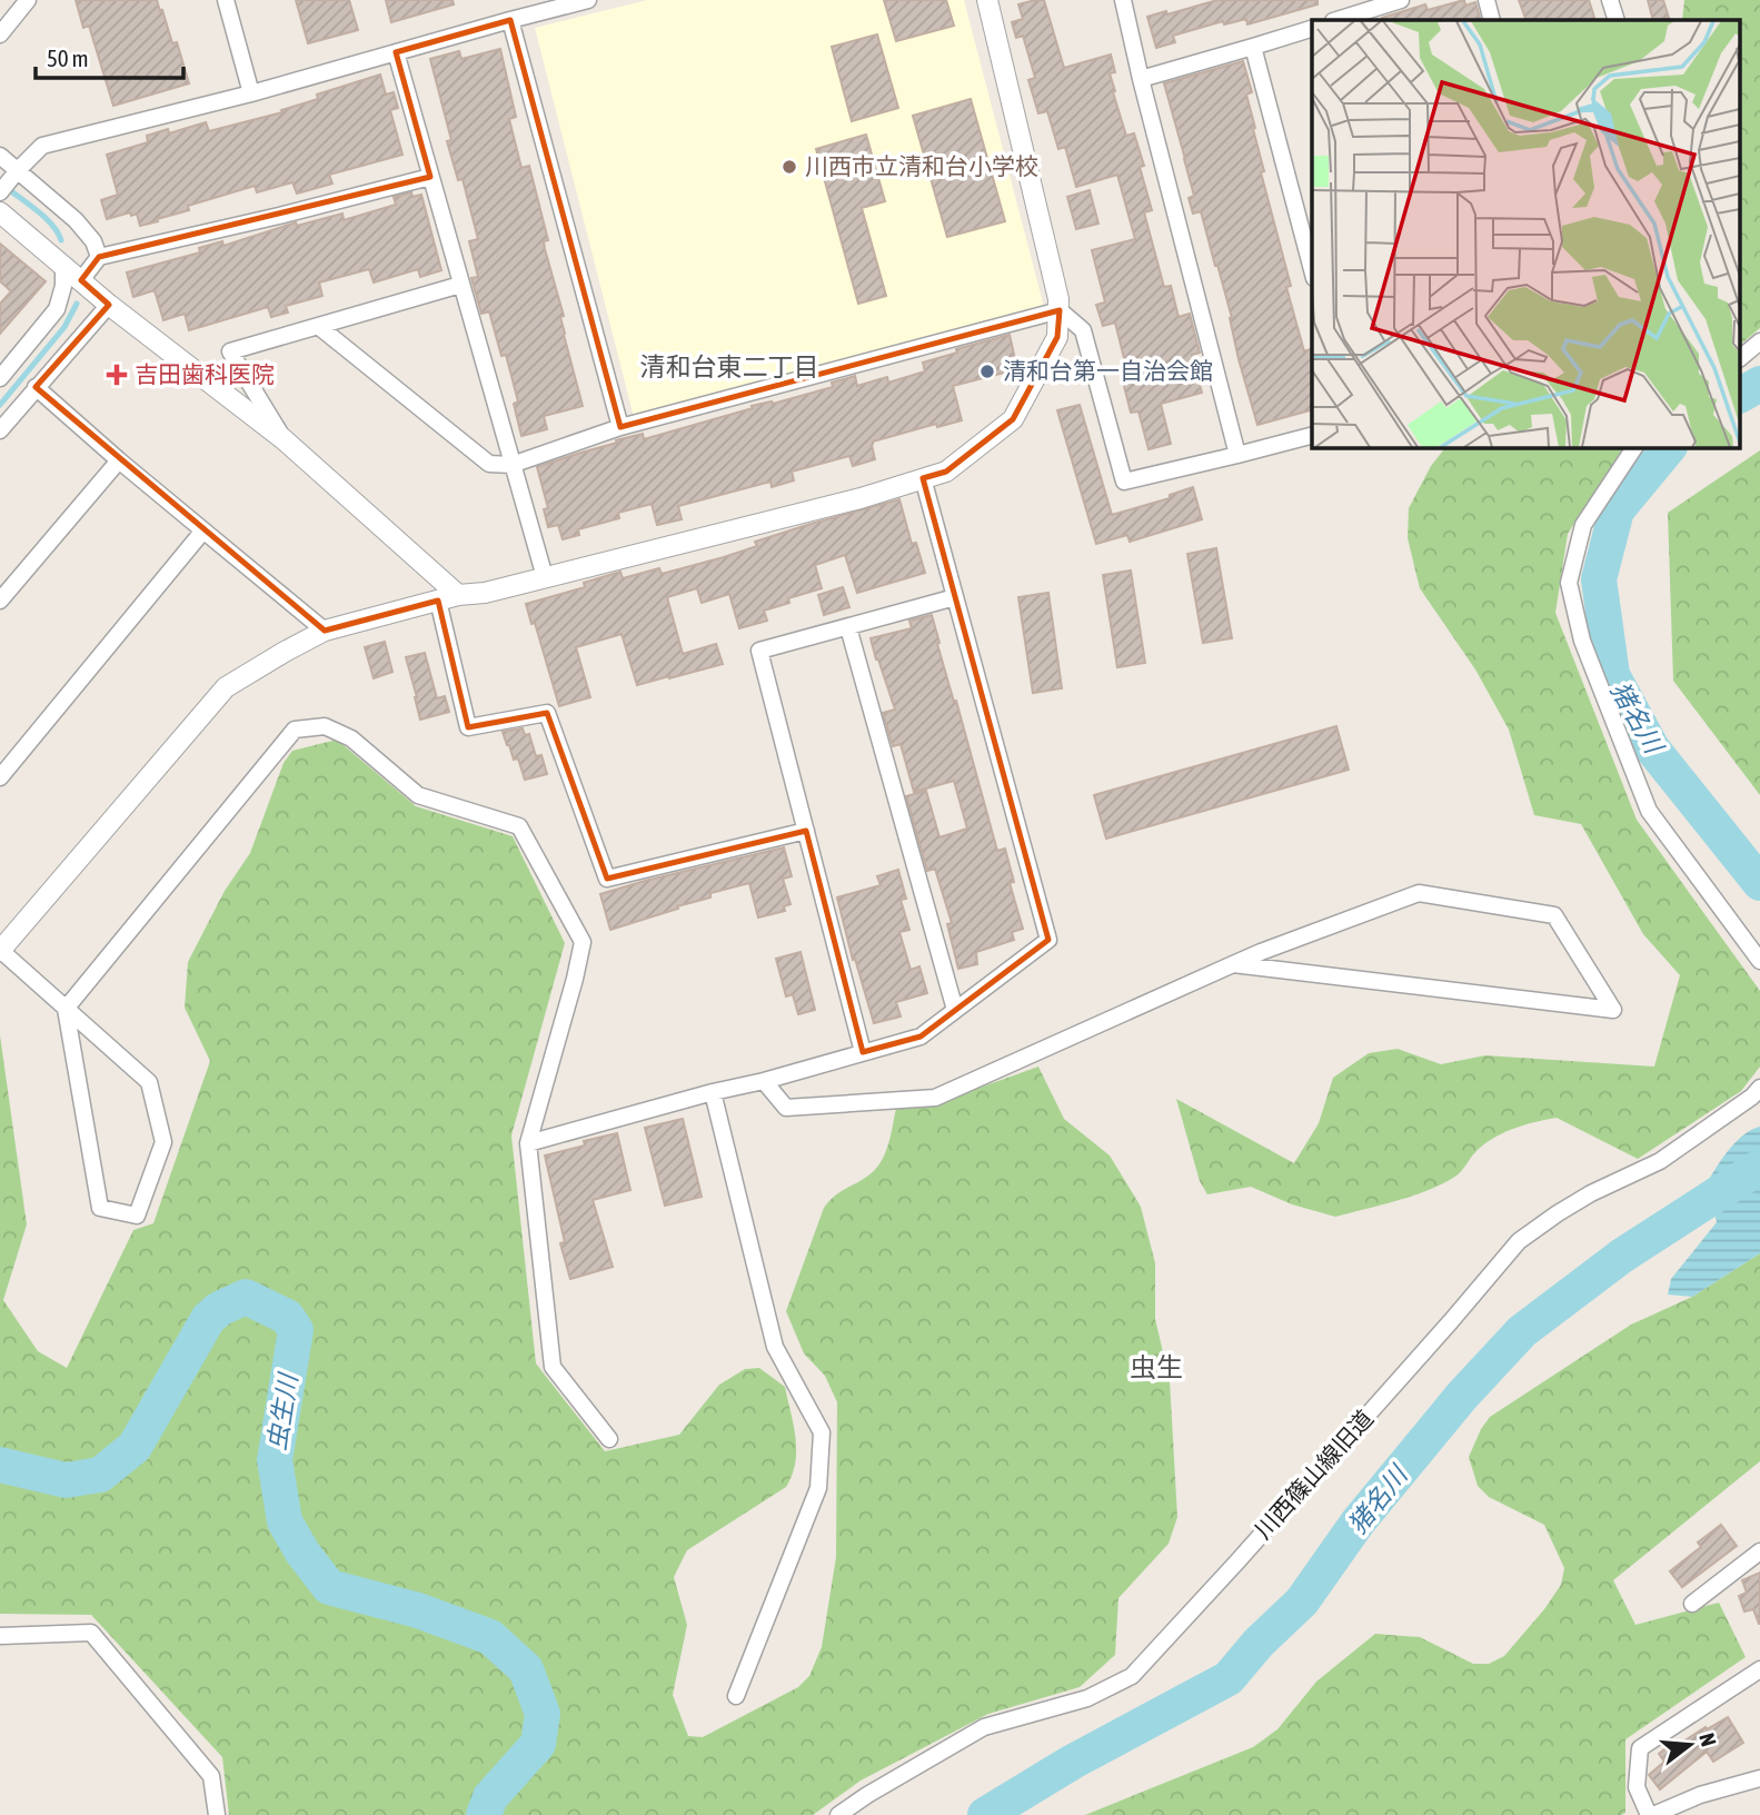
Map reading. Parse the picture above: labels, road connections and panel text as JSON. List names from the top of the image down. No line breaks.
{"streets":{"street":["川西篠山線旧道"]},"districts":["清和台東二丁目","虫生"],"water":["猪名川","虫生川"],"places":{"other":["川西市立清和台小学校","清和台第一自治会館"],"health":["吉田歯科医院"]},"scale_bar":"50 m","north":"right"}
